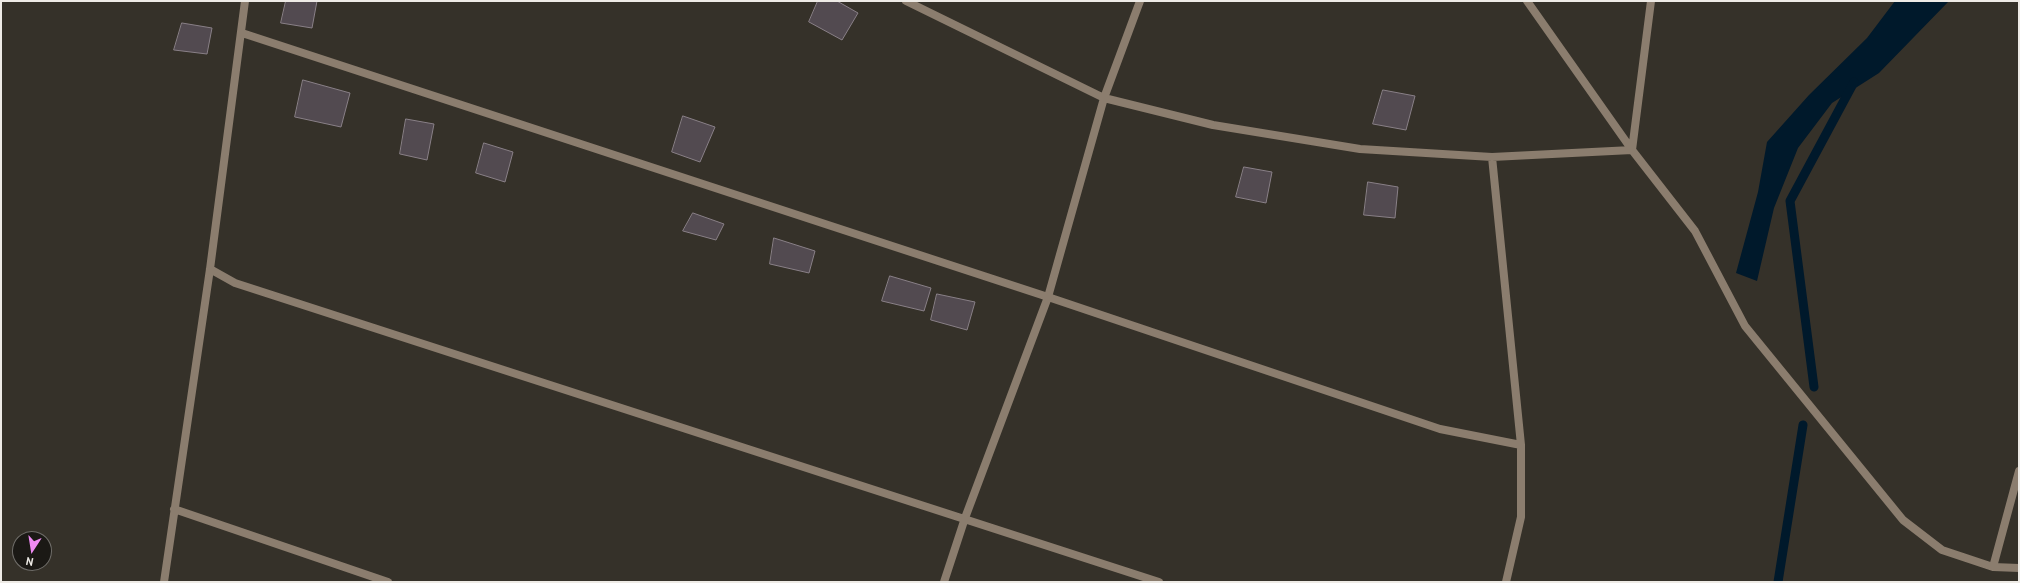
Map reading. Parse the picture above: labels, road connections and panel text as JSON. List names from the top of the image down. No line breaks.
{"north":"bottom"}
